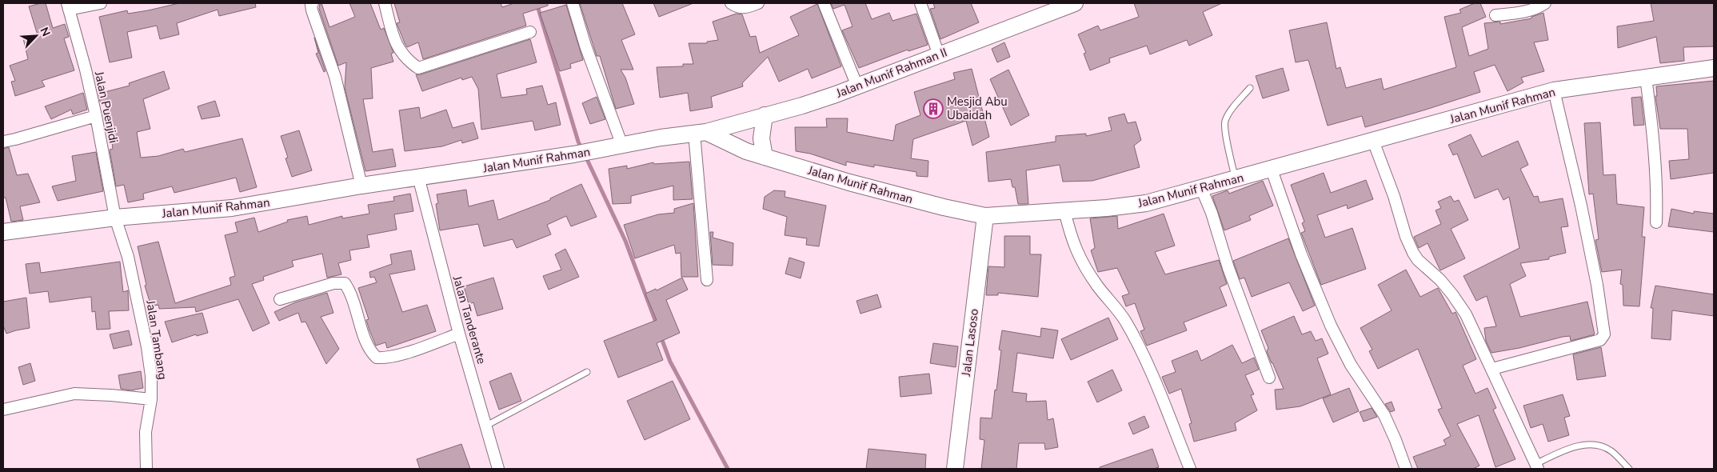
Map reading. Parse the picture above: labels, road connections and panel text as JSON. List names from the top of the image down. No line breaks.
{"streets":{"street":["Jalan Munif Rahman II","Jalan Munif Rahman","Jalan Puenjidi","Jalan Tanderante","Jalan Tambang","Jalan Lasoso"]},"crossings":[["Jalan Munif Rahman II","Jalan Munif Rahman"],["Jalan Munif Rahman","Jalan Puenjidi"],["Jalan Munif Rahman","Jalan Tanderante"],["Jalan Munif Rahman","Jalan Tambang"],["Jalan Munif Rahman","Jalan Lasoso"],["Jalan Puenjidi","Jalan Tambang"]],"places":{"building":["Mesjid Abu Ubaidah"]},"north":"top right"}
